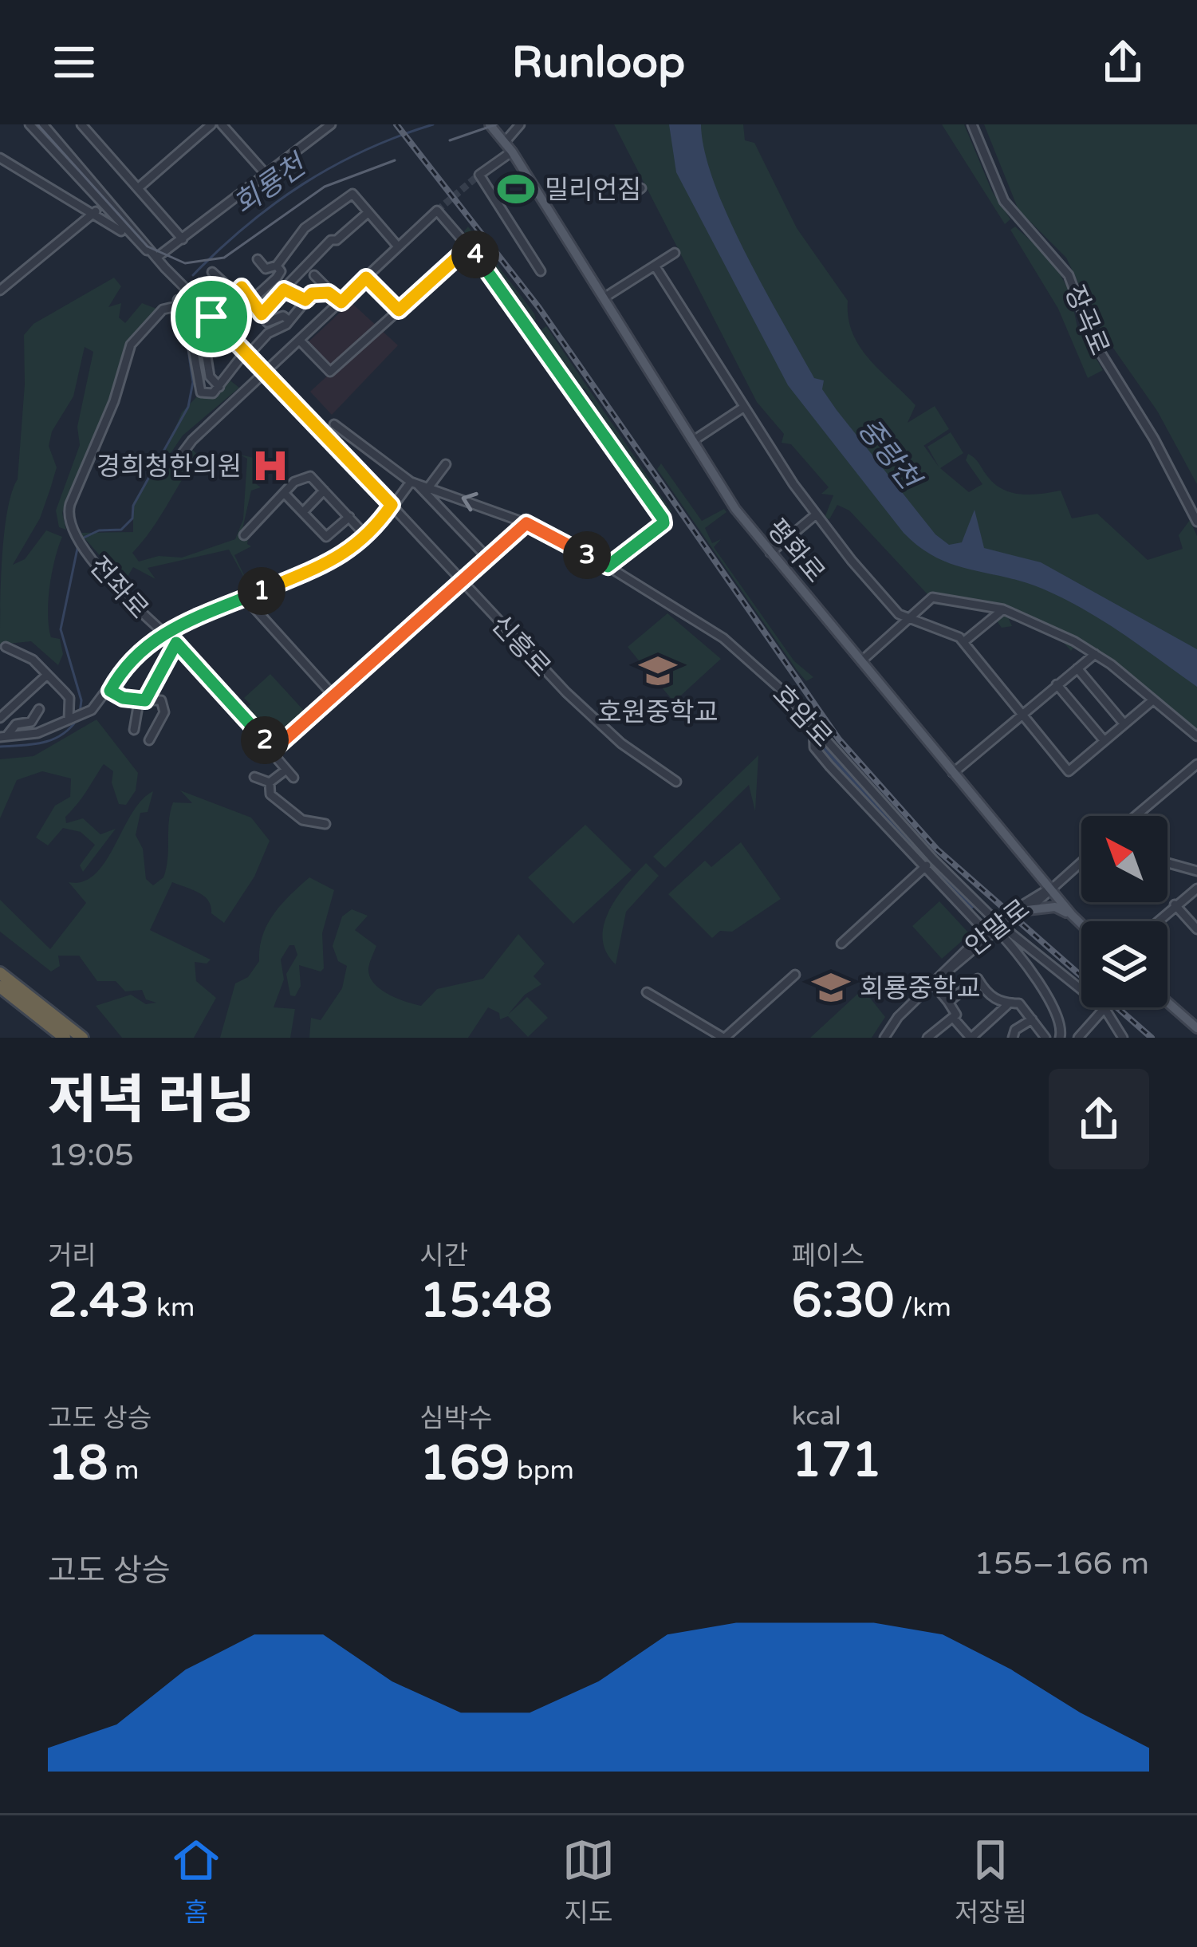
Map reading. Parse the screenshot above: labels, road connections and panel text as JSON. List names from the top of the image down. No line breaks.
{"streets":{"main road":["평화로"],"street":["장곡로","전좌로","신흥로","호암로","안말로"]},"crossings":[["평화로","안말로"],["호암로","안말로"]],"water":["회룡천","중랑천"],"places":{"sports":["밀리언짐"],"hospital":["경희청한의원"],"school or university":["호원중학교","회룡중학교"]},"north":"top left","page":{"header":"Runloop","pins":["4","3","1","2"],"heading":["저녁 러닝","19:05"],"stats":[["거리","2.43 km"],["시간","15:48"],["페이스","6:30 /km"],["고도 상승","18 m"],["심박수","169 bpm"],["kcal","171"]],"chart":["고도 상승","155–166 m"],"tabs":["홈","지도","저장됨"]}}
